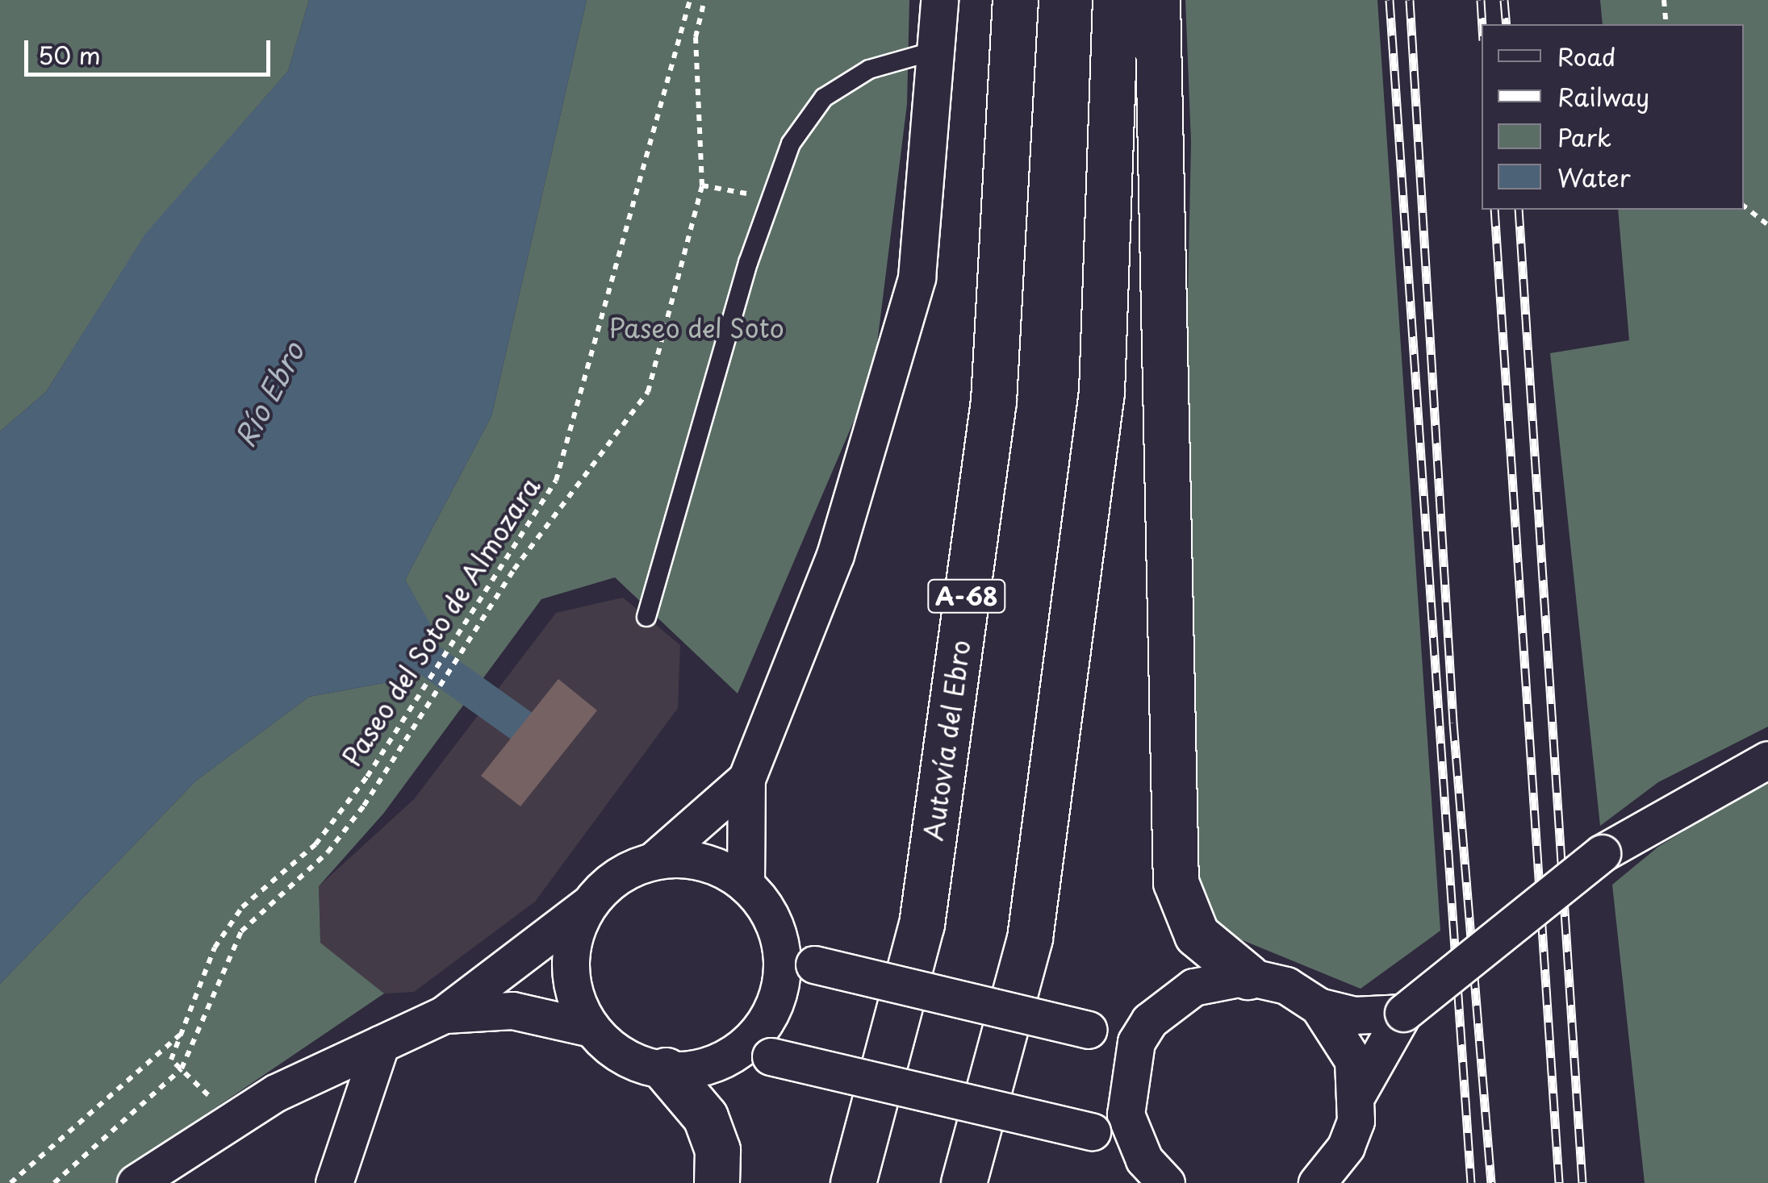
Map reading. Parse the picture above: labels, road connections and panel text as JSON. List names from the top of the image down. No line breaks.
{"streets":{"highway":["A-68","Autovía del Ebro"],"path":["Paseo del Soto de Almozara"]},"water":["Río Ebro"],"parks":["Paseo del Soto"],"legend":["Road","Railway","Park","Water"],"scale_bar":"50 m"}
